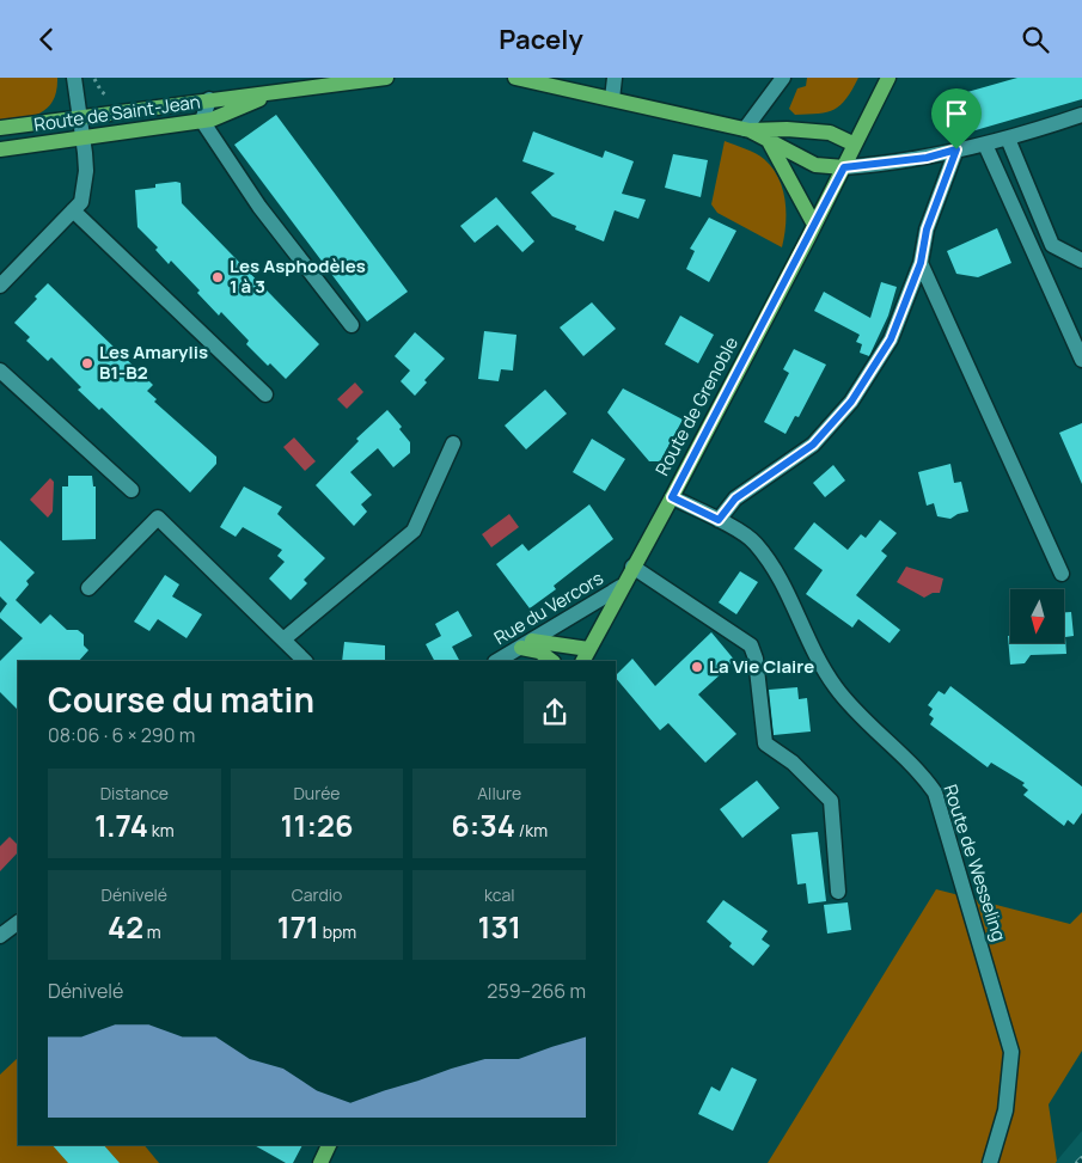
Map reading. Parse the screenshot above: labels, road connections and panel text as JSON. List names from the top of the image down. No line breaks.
{"streets":{"main road":["Route de Saint-Jean","Route de Grenoble"],"street":["Rue du Vercors","Route de Wesseling"]},"crossings":[["Route de Grenoble","Rue du Vercors"],["Route de Grenoble","Route de Wesseling"]],"places":["Les Asphodèles 1 à 3","Les Amarylis B1-B2","La Vie Claire"],"north":"bottom","page":{"header":"Pacely","heading":["Course du matin","08:06 · 6 × 290 m"],"stats":[["Distance","1.74 km"],["Durée","11:26"],["Allure","6:34 /km"],["Dénivelé","42 m"],["Cardio","171 bpm"],["kcal","131"]],"chart":["Dénivelé","259–266 m"]}}
